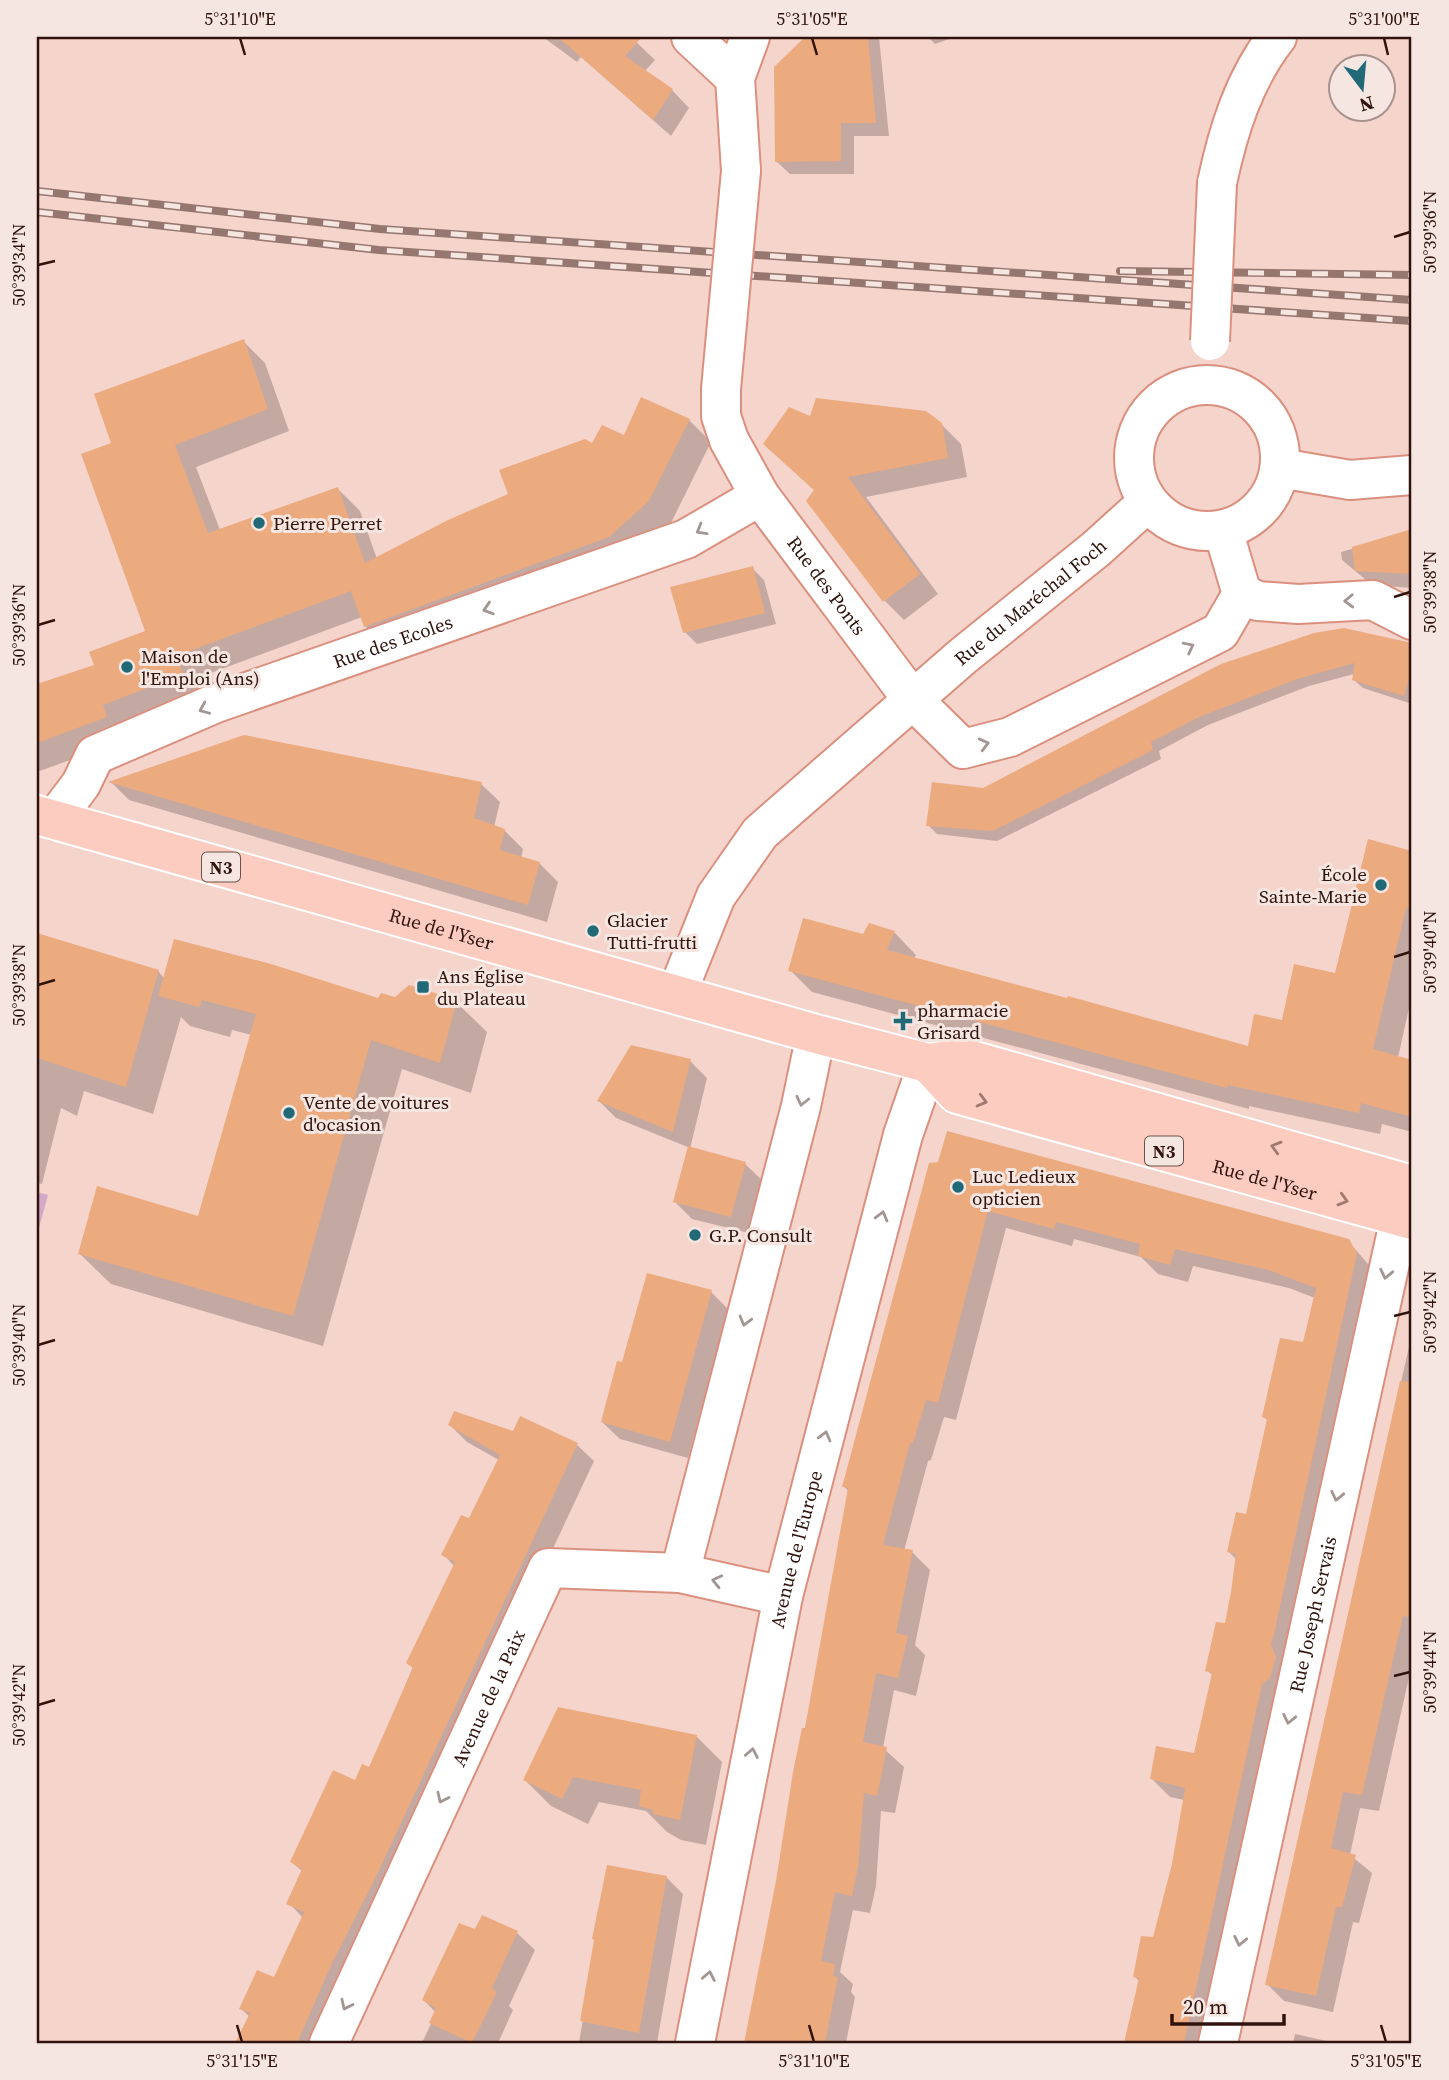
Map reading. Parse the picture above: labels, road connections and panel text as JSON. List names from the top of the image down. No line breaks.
{"streets":{"main road":["N3","Rue de l'Yser"],"street":["Rue des Ponts","Rue du Maréchal Foch","Rue des Ecoles","Avenue de l'Europe","Rue Joseph Servais","Avenue de la Paix"]},"crossings":[["Rue des Ponts","Rue du Maréchal Foch"],["Rue des Ponts","Rue des Ecoles"],["Rue du Maréchal Foch","Rue de l'Yser"],["Rue des Ecoles","Rue de l'Yser"],["Rue de l'Yser","Avenue de l'Europe"],["Rue de l'Yser","Rue Joseph Servais"],["Avenue de l'Europe","Avenue de la Paix"]],"one_way":["Rue des Ecoles","Rue Joseph Servais","Avenue de la Paix"],"places":{"other":["Pierre Perret","Maison de l'Emploi (Ans)","École Sainte-Marie","Glacier Tutti-frutti","Vente de voitures d'ocasion","Luc Ledieux opticien","G.P. Consult"],"transit":["Ans Église du Plateau"],"health":["pharmacie Grisard"]},"scale_bar":"20 m","north":"bottom","coordinates":["5°31'10\"E","5°31'05\"E","5°31'00\"E","50°39'36\"N","50°39'34\"N","50°39'38\"N","50°39'40\"N","50°39'42\"N","50°39'44\"N","5°31'15\"E"]}
